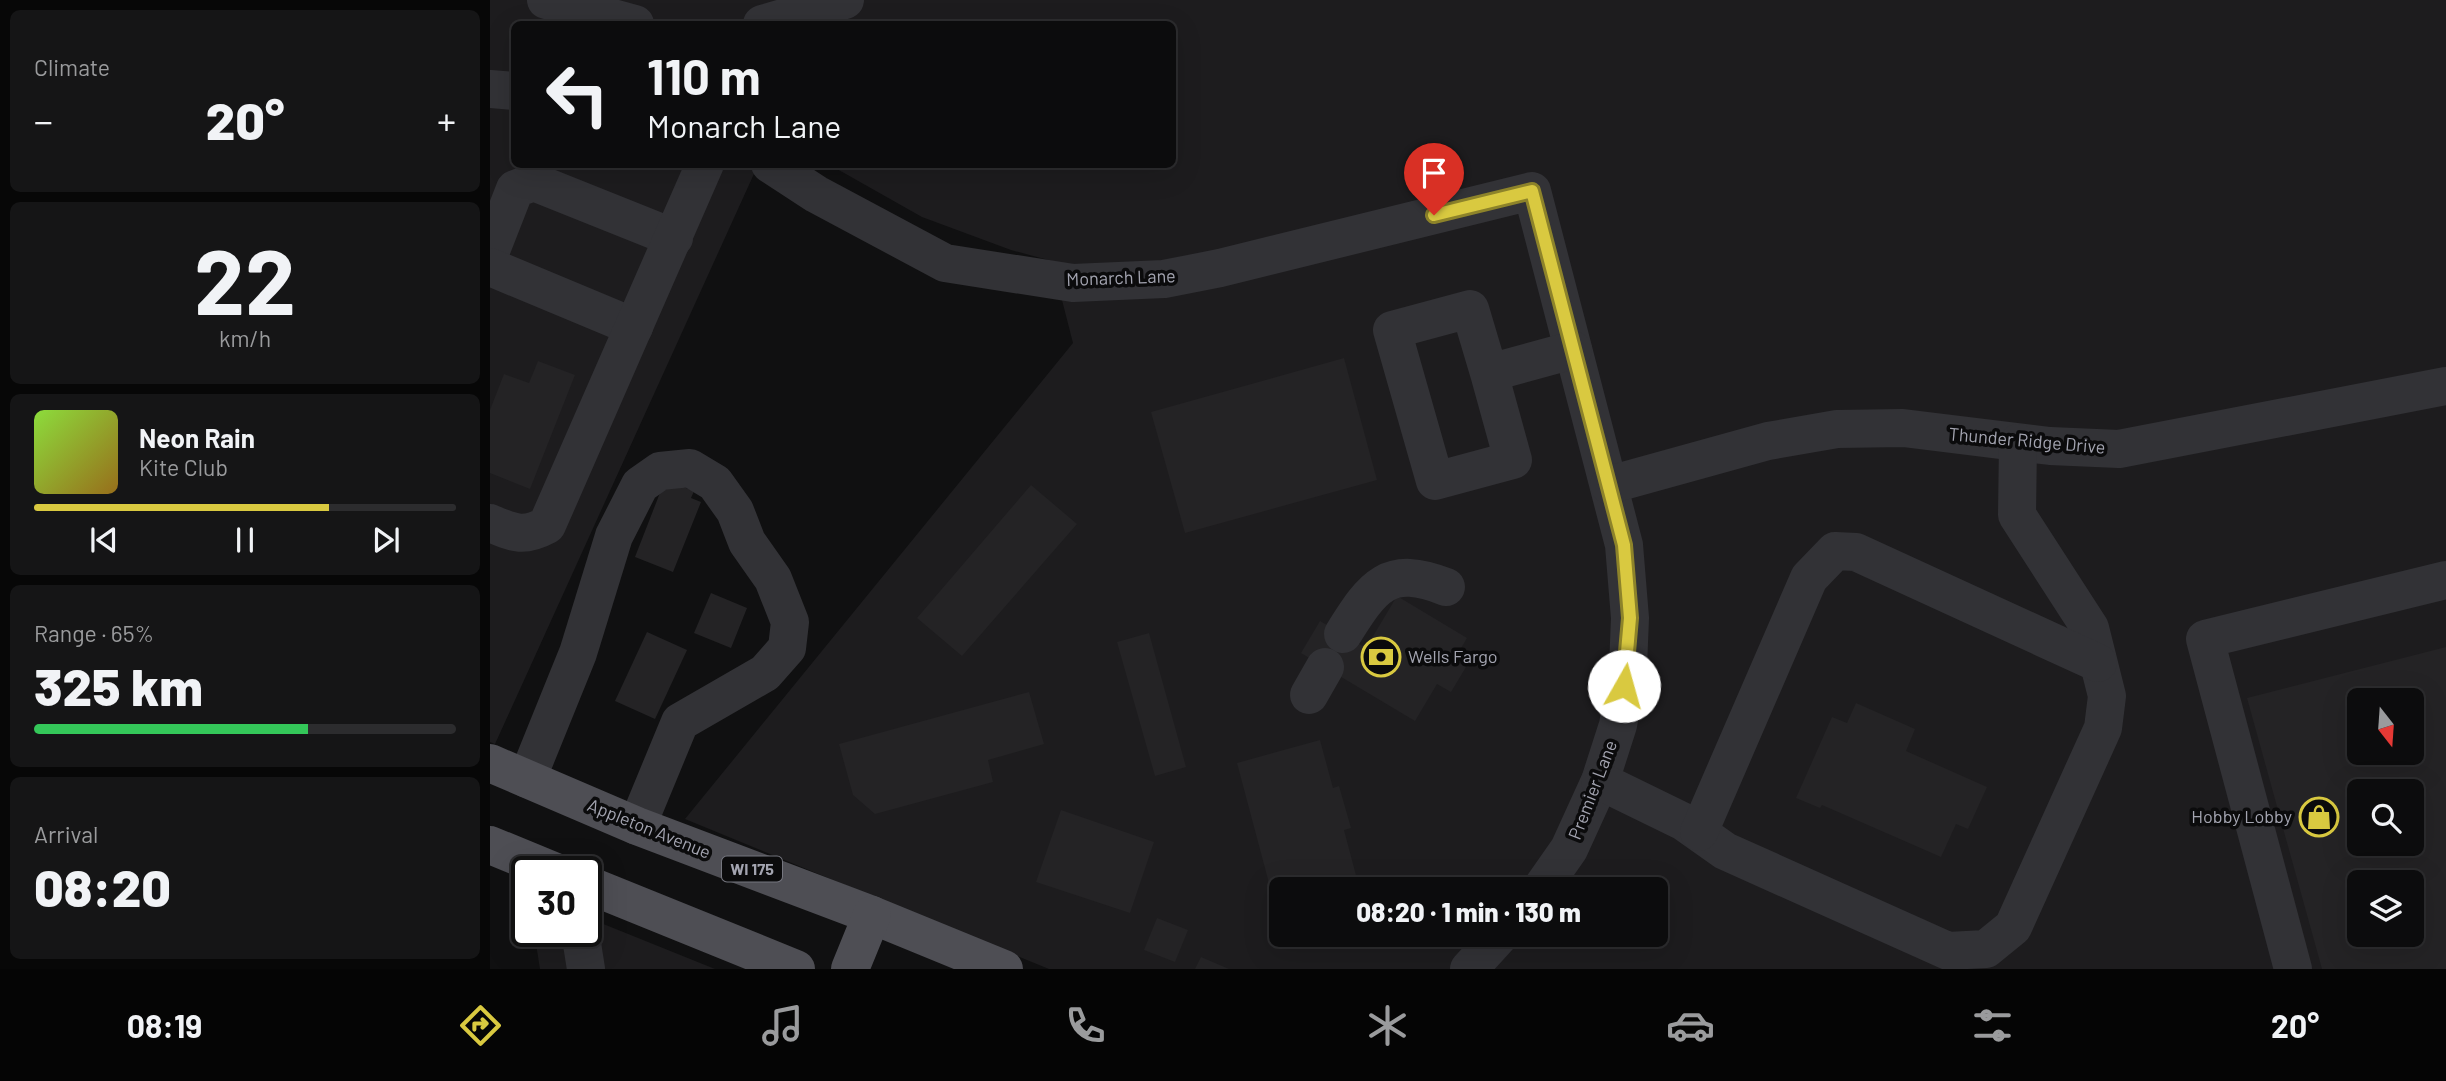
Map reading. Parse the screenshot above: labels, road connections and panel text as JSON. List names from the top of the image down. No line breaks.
{"streets":{"main road":["Appleton Avenue","WI 175"],"street":["Monarch Lane","Thunder Ridge Drive","Premier Lane"]},"crossings":[["Monarch Lane","Premier Lane"],["Thunder Ridge Drive","Premier Lane"]],"places":{"bank":["Wells Fargo"],"shop":["Hobby Lobby"]},"north":"bottom","page":{"tile":["Climate",["22","km/h"],["Range · 65%","325 km"],["Arrival","08:20"]],"turn":["110 m","Monarch Lane"],"heat":["−","20°","+"],"song":["Neon Rain","Kite Club"],"limit":"30","trip":"08:20 · 1 min · 130 m","tabs":["08:19","20°"]}}
